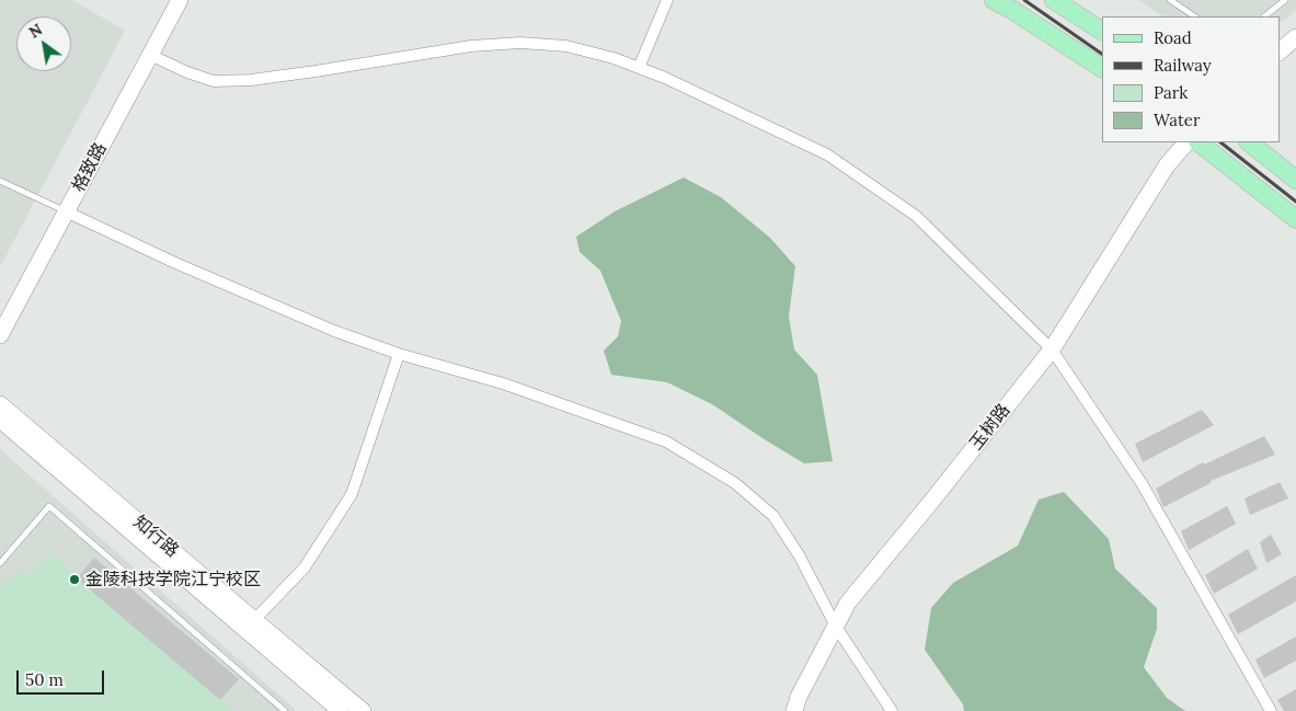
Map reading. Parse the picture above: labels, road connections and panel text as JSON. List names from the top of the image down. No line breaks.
{"streets":{"street":["格致路","玉树路","知行路"]},"places":["金陵科技学院江宁校区"],"legend":["Road","Railway","Park","Water"],"scale_bar":"50 m","north":"top left"}
